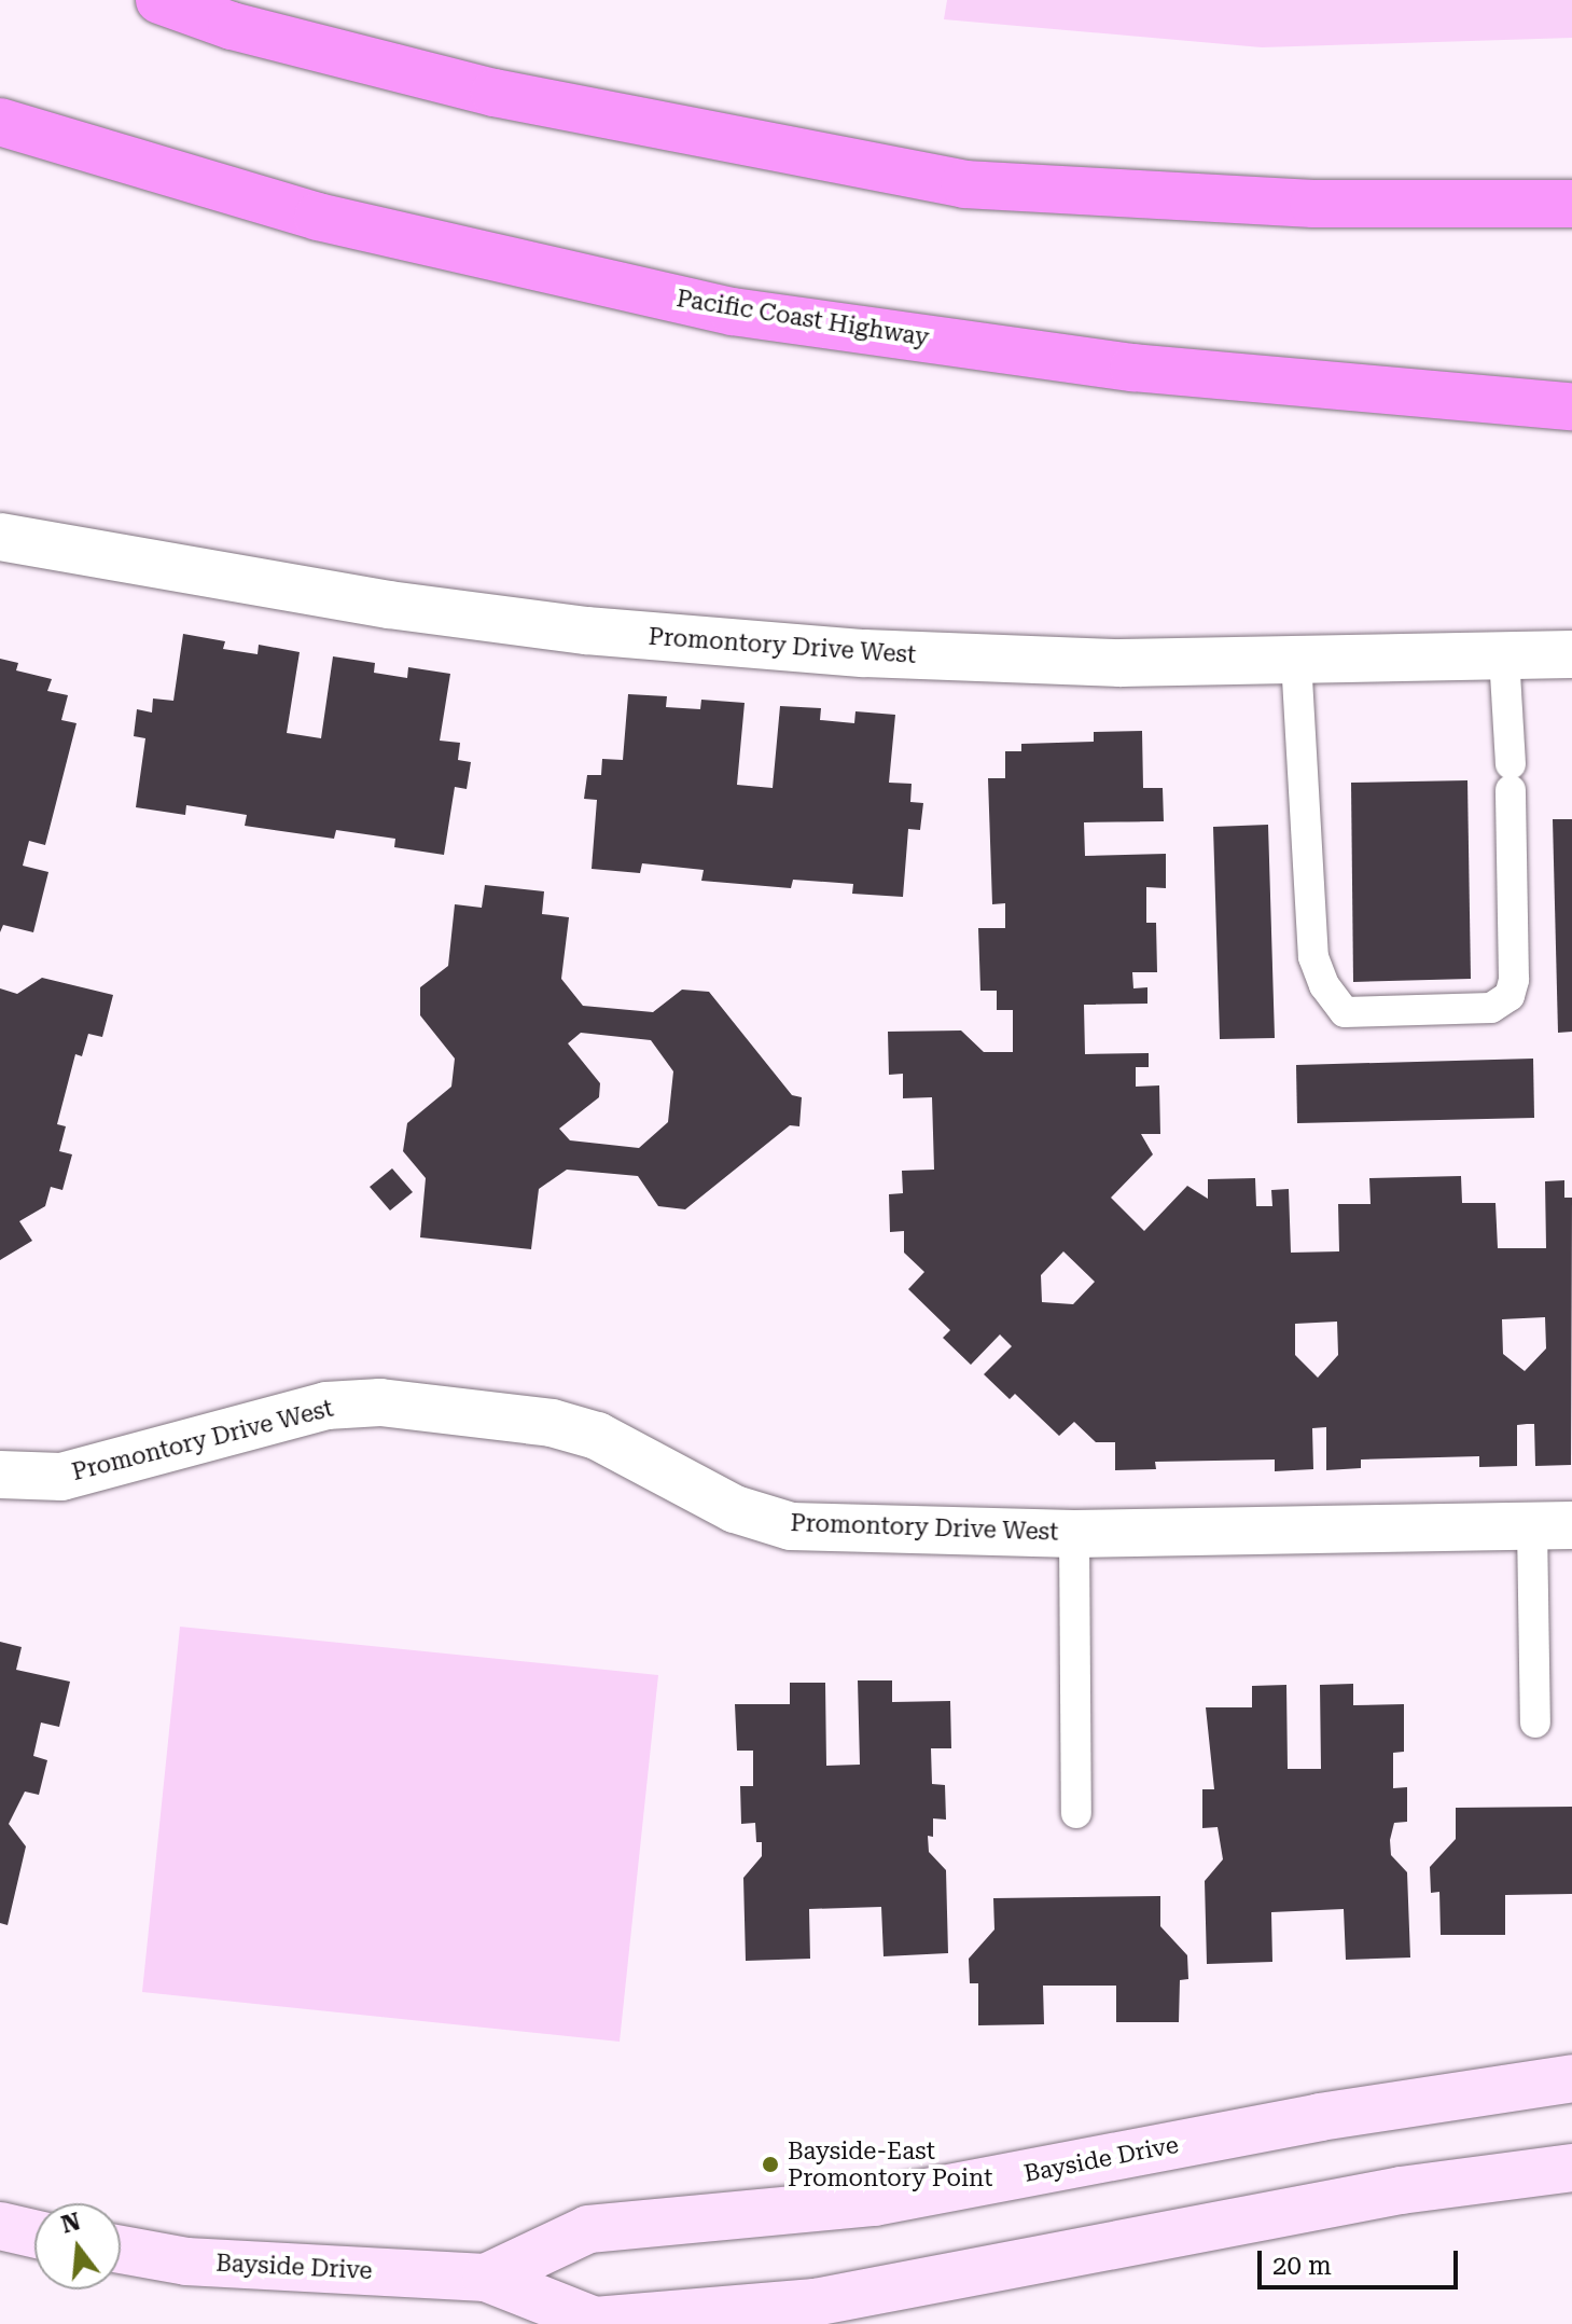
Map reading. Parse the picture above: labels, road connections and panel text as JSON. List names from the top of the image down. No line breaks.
{"streets":{"highway":["Pacific Coast Highway"],"main road":["Bayside Drive"],"street":["Promontory Drive West"]},"places":["Bayside-East Promontory Point"],"scale_bar":"20 m","north":"top"}
